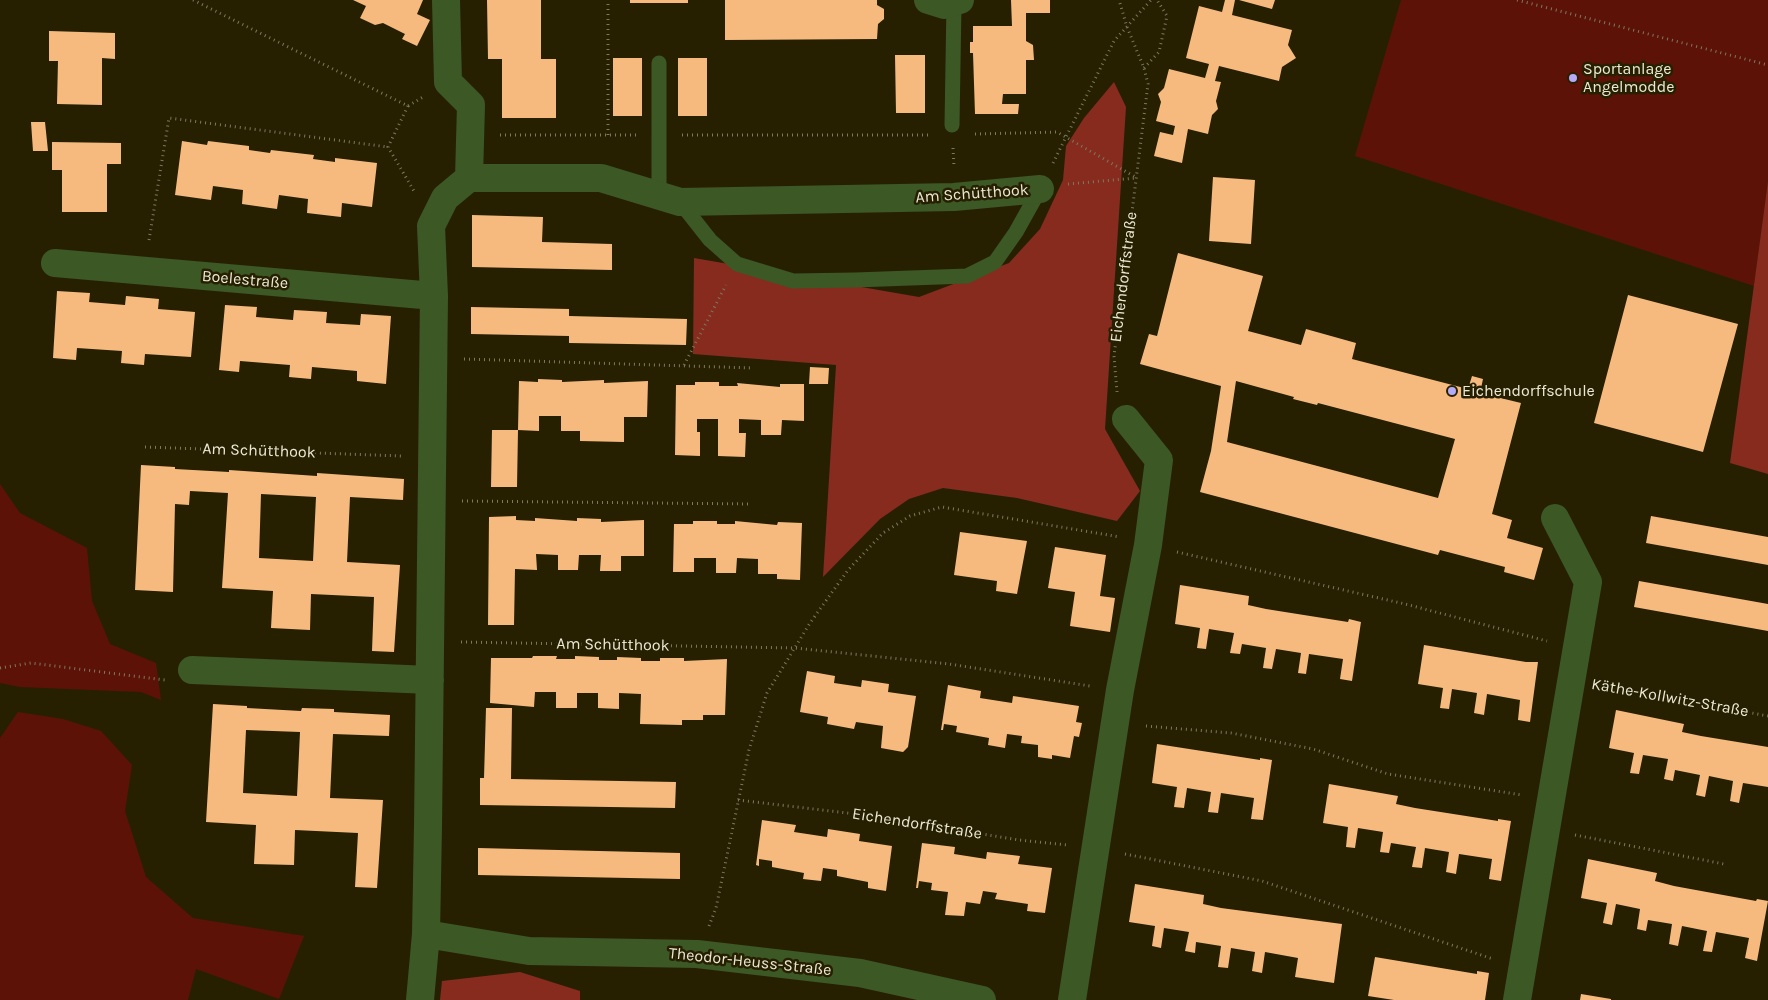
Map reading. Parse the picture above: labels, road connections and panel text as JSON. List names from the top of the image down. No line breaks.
{"streets":{"street":["Am Schütthook","Boelestraße","Käthe-Kollwitz-Straße","Theodor-Heuss-Straße"],"path":["Eichendorffstraße"]},"crossings":[["Eichendorffstraße","Käthe-Kollwitz-Straße"]],"places":["Sportanlage Angelmodde","Eichendorffschule"]}
